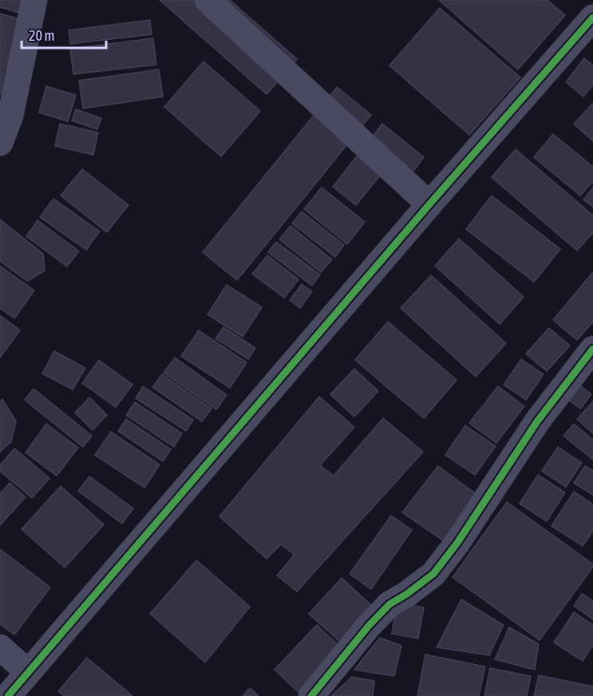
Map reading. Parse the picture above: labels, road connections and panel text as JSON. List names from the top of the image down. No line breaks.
{"scale_bar":"20 m"}
